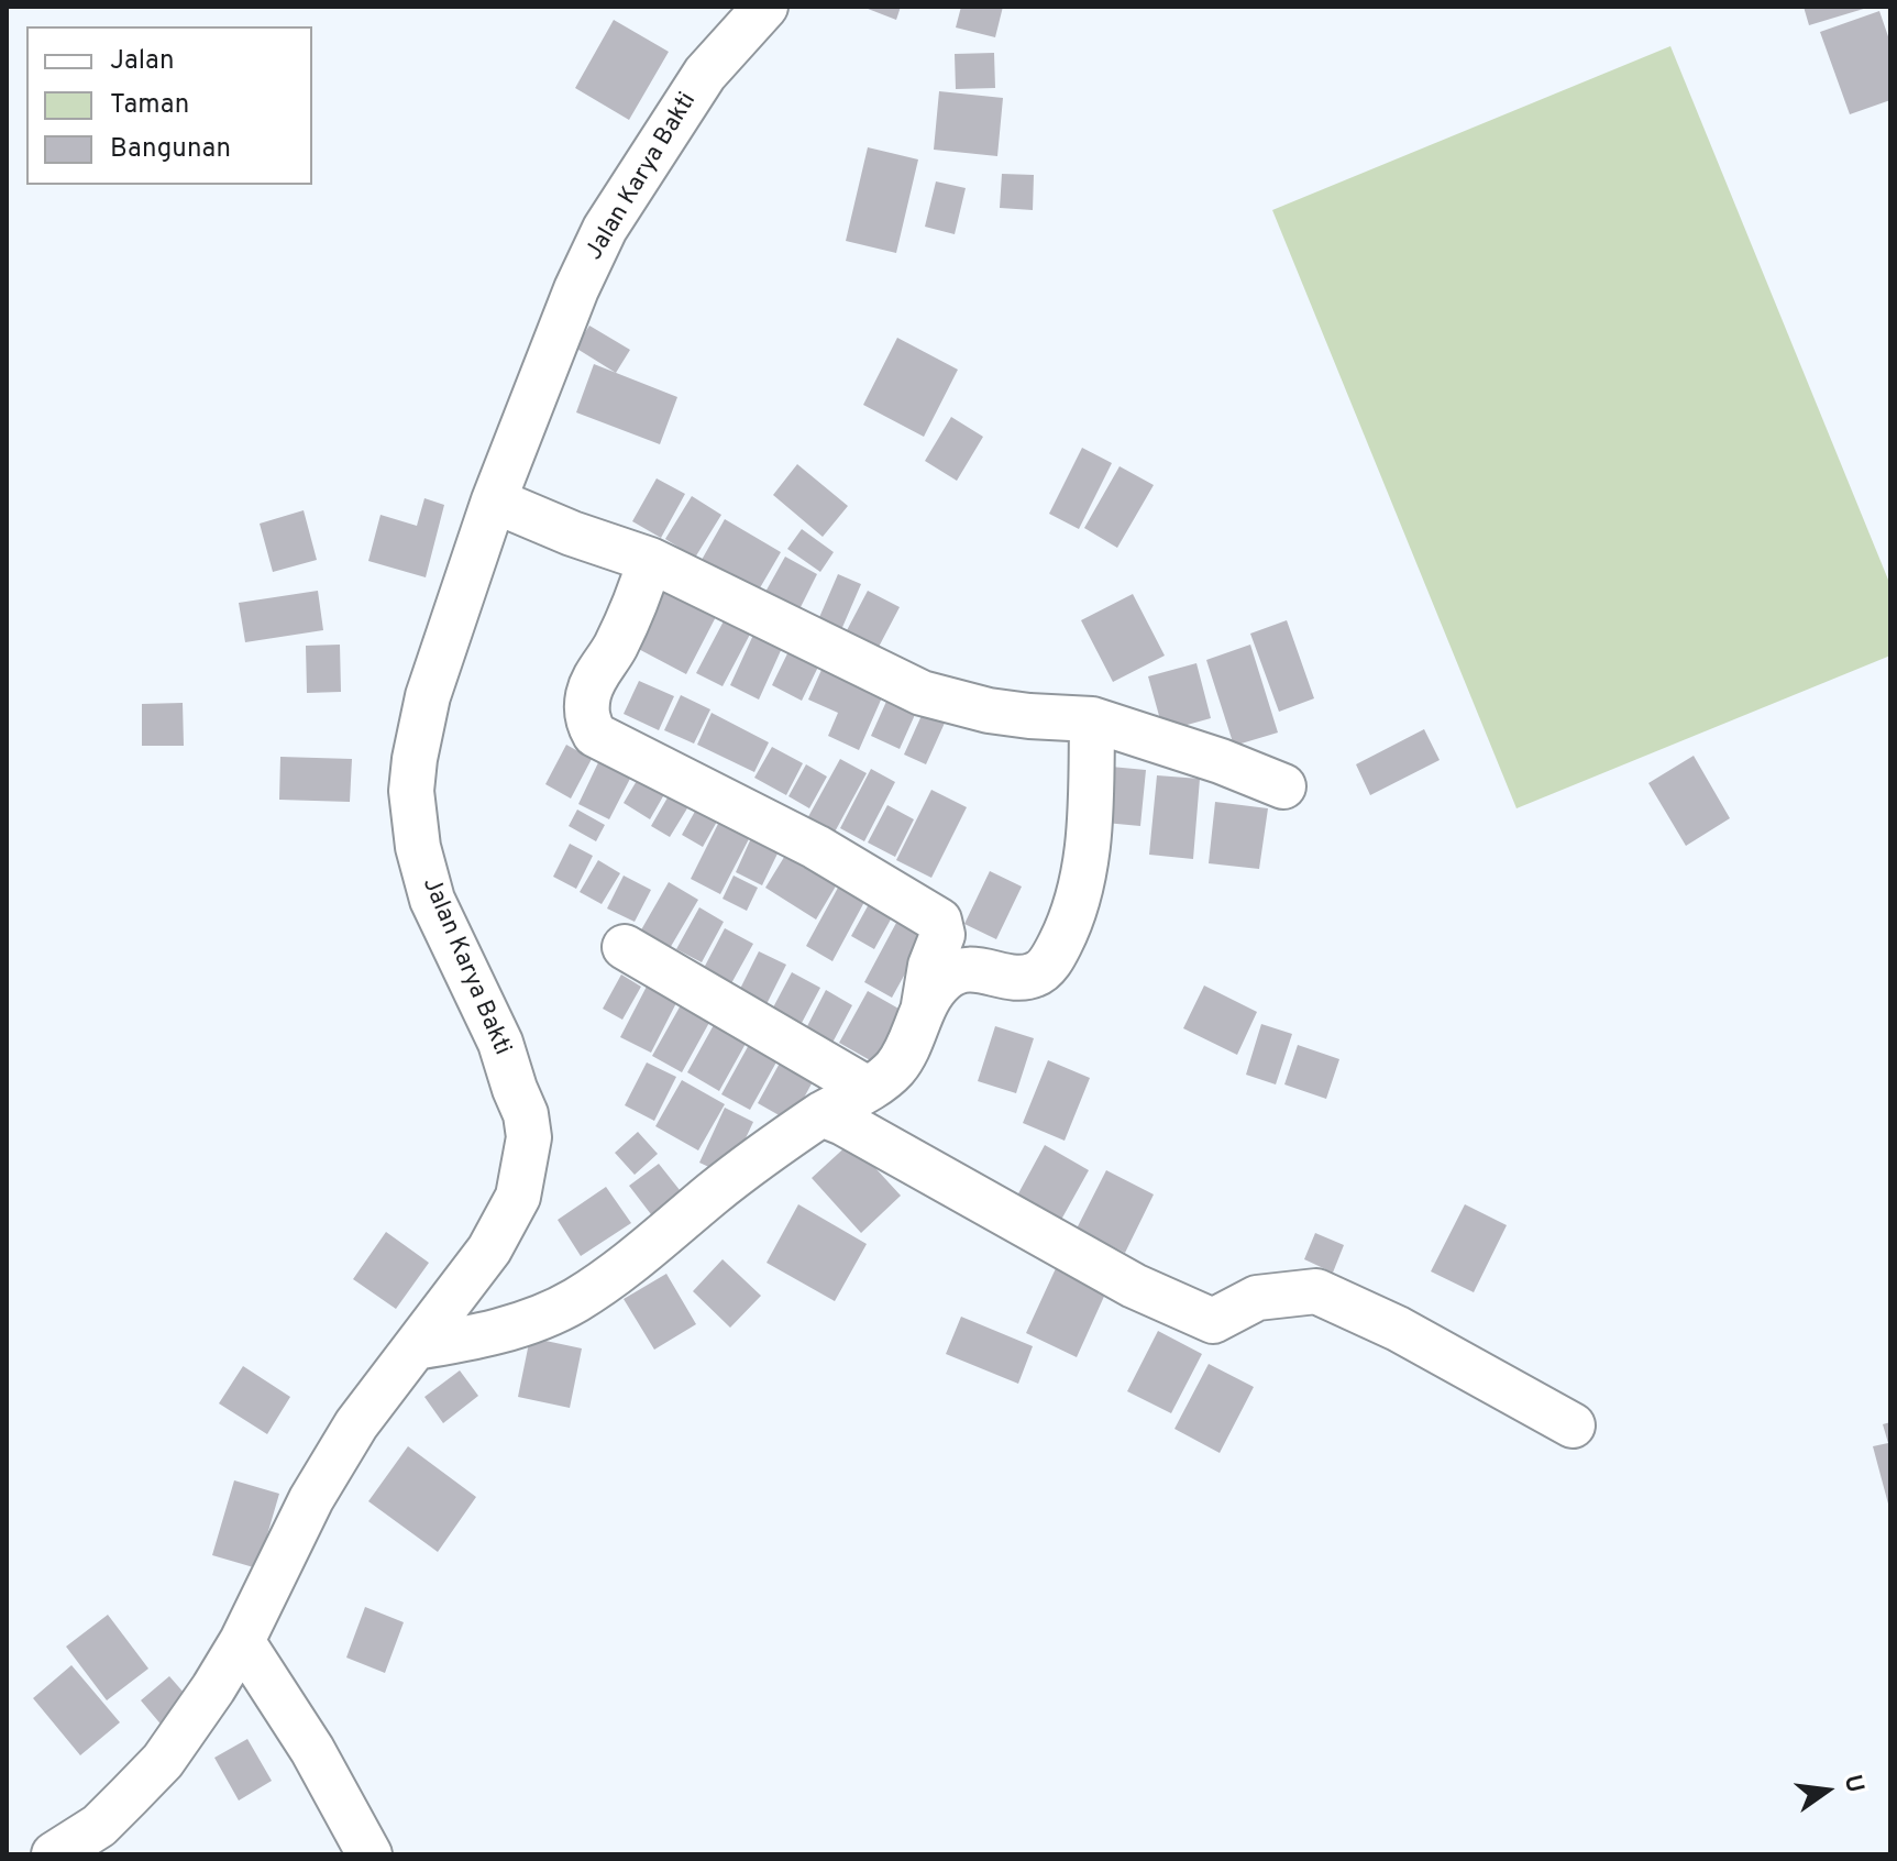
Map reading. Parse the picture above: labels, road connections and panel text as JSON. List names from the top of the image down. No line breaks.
{"streets":{"street":["Jalan Karya Bakti"]},"legend":["Jalan","Taman","Bangunan"],"north":"right"}
